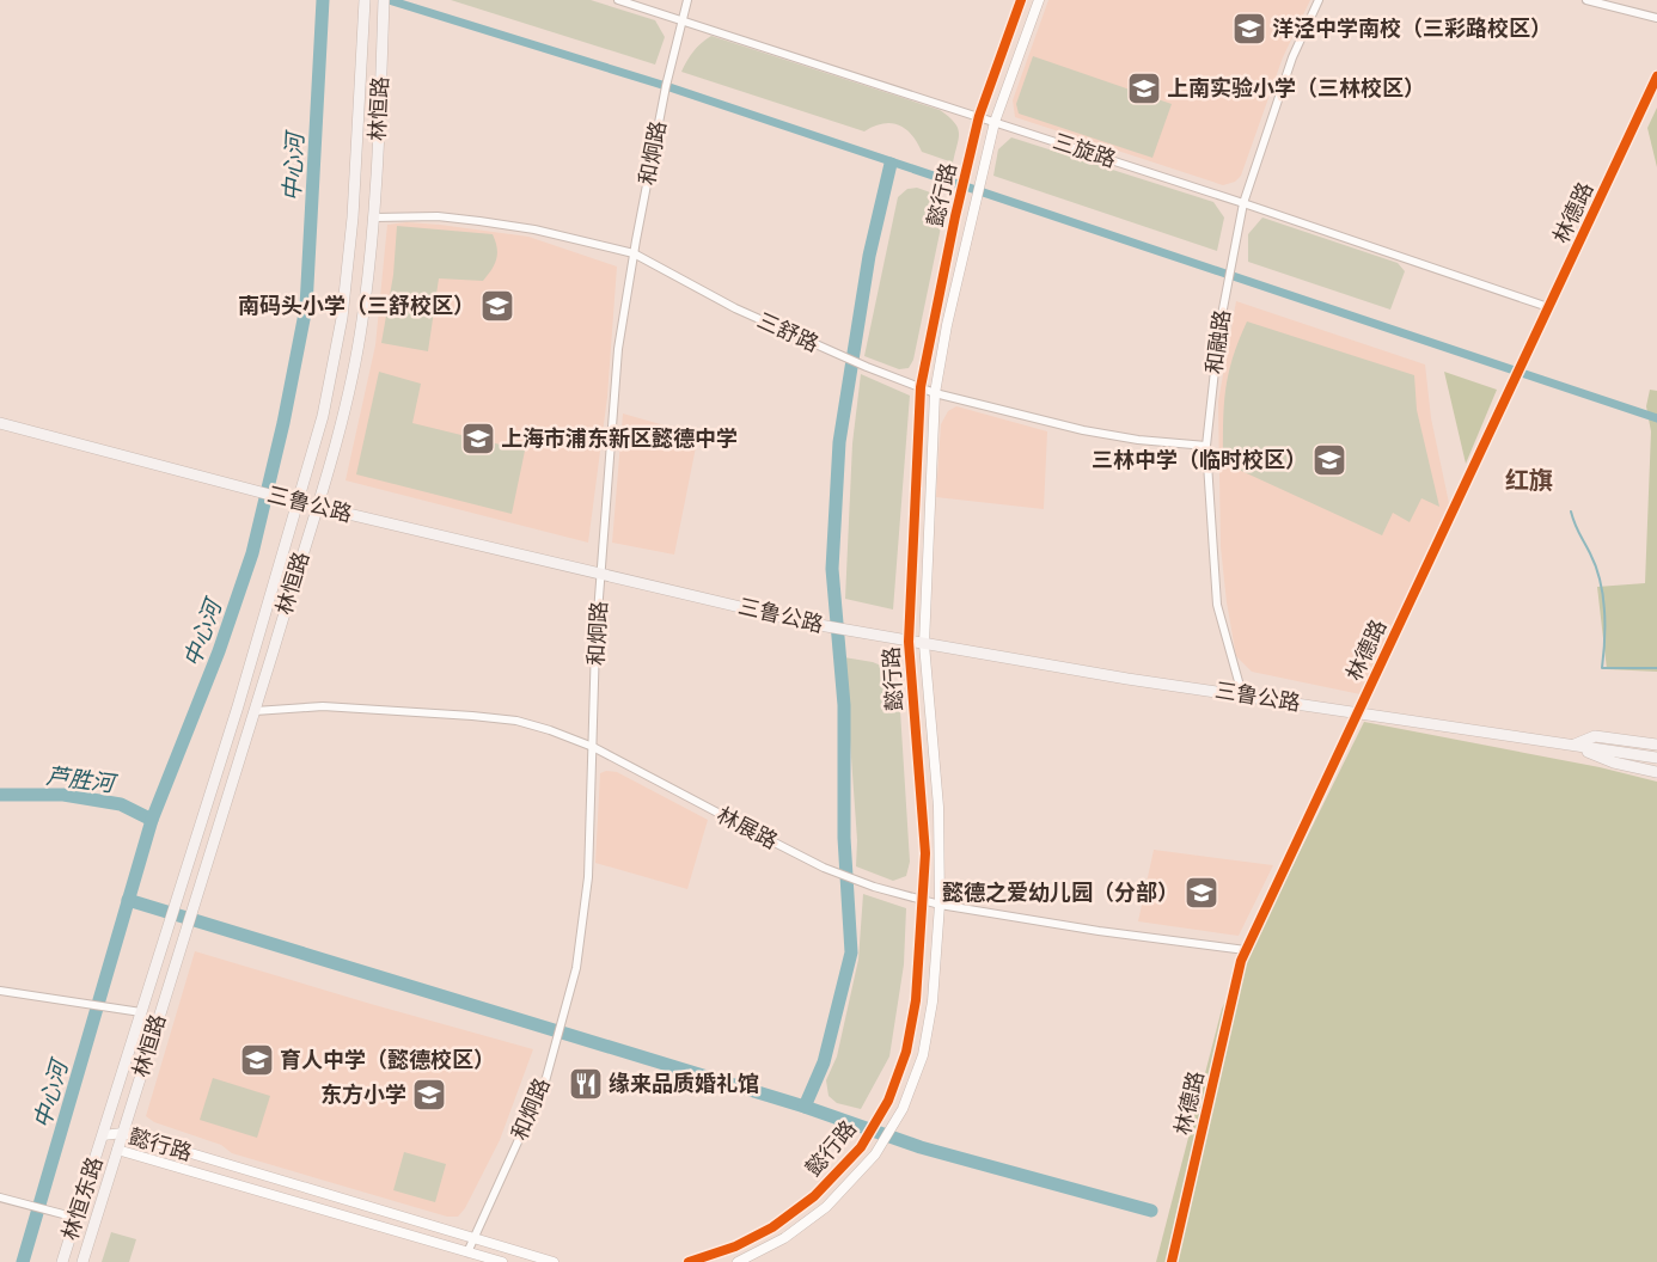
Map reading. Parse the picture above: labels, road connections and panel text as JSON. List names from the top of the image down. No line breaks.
{"streets":{"main road":["林恒路","懿行路","三鲁公路","林恒东路"],"street":["三旋路","和炯路","林德路","三舒路","和融路","林展路"]},"crossings":[["林恒路","懿行路"],["林恒路","三舒路"],["林恒路","三鲁公路"],["林恒路","林展路"],["林恒路","林恒东路"],["三旋路","和炯路"],["三旋路","懿行路"],["三旋路","林德路"],["三旋路","和融路"],["和炯路","懿行路"],["和炯路","三舒路"],["和炯路","三鲁公路"],["和炯路","林展路"],["懿行路","三舒路"],["懿行路","三鲁公路"],["懿行路","林展路"],["懿行路","林恒东路"],["林德路","三鲁公路"],["林德路","林展路"],["三舒路","和融路"],["和融路","三鲁公路"]],"districts":["红旗"],"water":["中心河","芦胜河"],"places":{"school or university":["洋泾中学南校（三彩路校区）","上南实验小学（三林校区）","南码头小学（三舒校区）","上海市浦东新区懿德中学","三林中学（临时校区）","懿德之爱幼儿园（分部）","育人中学（懿德校区）","东方小学"],"restaurant":["缘来品质婚礼馆"]}}
